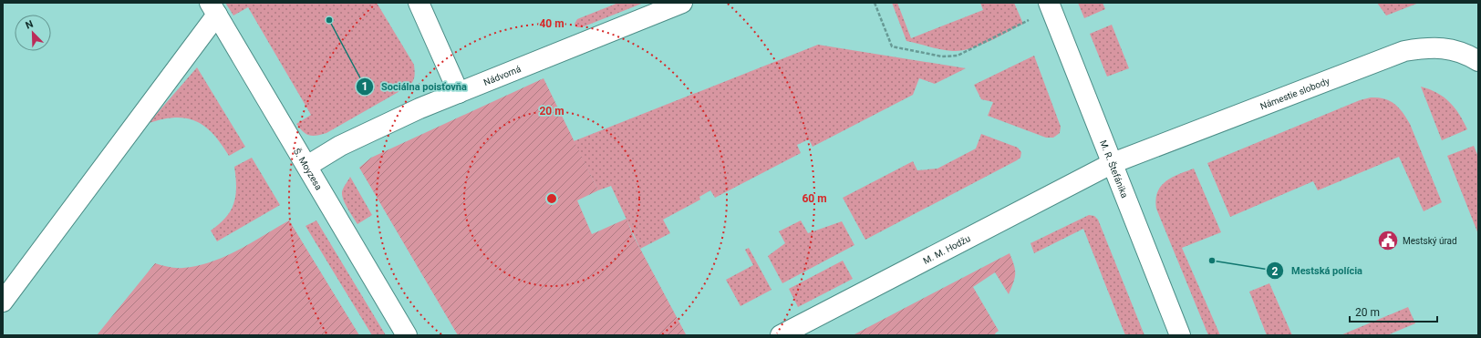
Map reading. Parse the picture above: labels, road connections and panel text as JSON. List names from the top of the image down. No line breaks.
{"streets":{"street":["Nádvorná","Námestie slobody","Š. Moyzesa","M. R. Štefánika","M. M. Hodžu"]},"crossings":[["Nádvorná","Š. Moyzesa"],["Námestie slobody","M. R. Štefánika"],["Námestie slobody","M. M. Hodžu"],["M. R. Štefánika","M. M. Hodžu"]],"places":{"other":["Sociálna poisťovňa","Mestská polícia"],"public building":["Mestský úrad"]},"scale_bar":"20 m","north":"top left","rings":["40 m","20 m","60 m"]}
